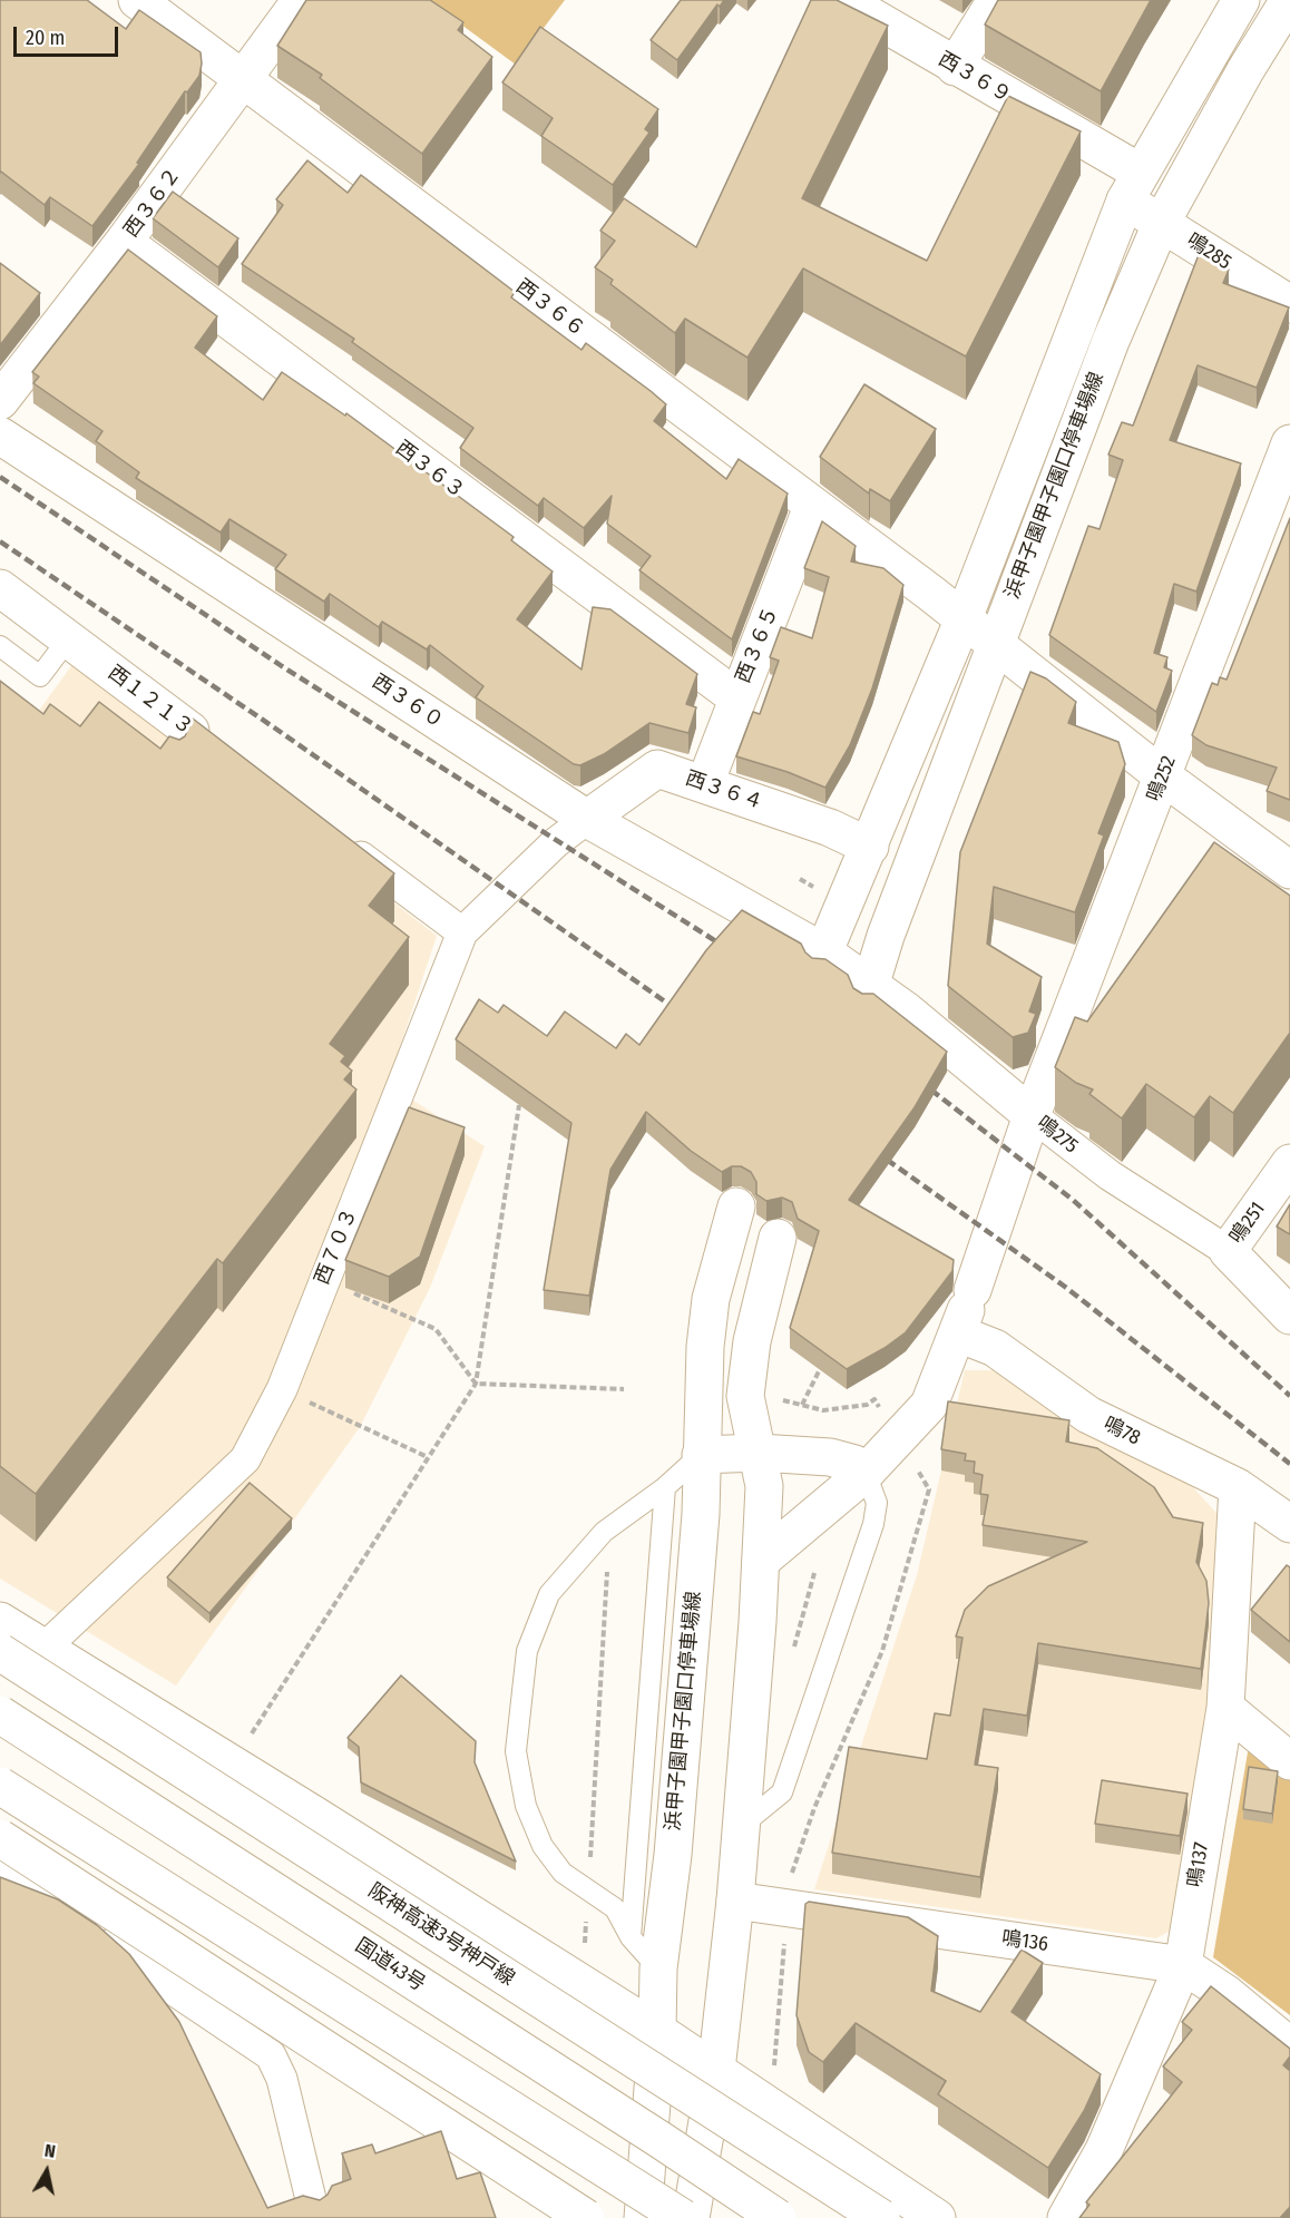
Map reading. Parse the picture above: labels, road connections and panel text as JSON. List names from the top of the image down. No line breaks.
{"streets":{"main road":["西３６９","西３６２","鳴285","西３６６","西３６３","浜甲子園甲子園口停車場線","西３６５","西１２１３","西３６０","鳴252","西３６４","鳴275","鳴251","鳴78","鳴137","阪神高速3号神戸線","鳴136","国道43号"],"street":["西７０３"]},"crossings":[["西３６９","鳴285"],["西３６９","浜甲子園甲子園口停車場線"],["西３６２","西３６６"],["西３６２","西３６３"],["鳴285","浜甲子園甲子園口停車場線"],["西３６６","浜甲子園甲子園口停車場線"],["西３６６","西３６５"],["西３６６","鳴252"],["西３６３","西３６５"],["浜甲子園甲子園口停車場線","西３６０"],["浜甲子園甲子園口停車場線","西３６４"],["浜甲子園甲子園口停車場線","鳴275"],["西３６５","西３６４"],["西３６０","西３６４"],["西３６０","鳴275"],["西３６０","西７０３"],["鳴252","鳴275"],["鳴252","鳴78"],["西３６４","西７０３"],["鳴275","鳴251"],["鳴78","鳴137"],["鳴137","鳴136"]],"scale_bar":"20 m","north":"top"}
